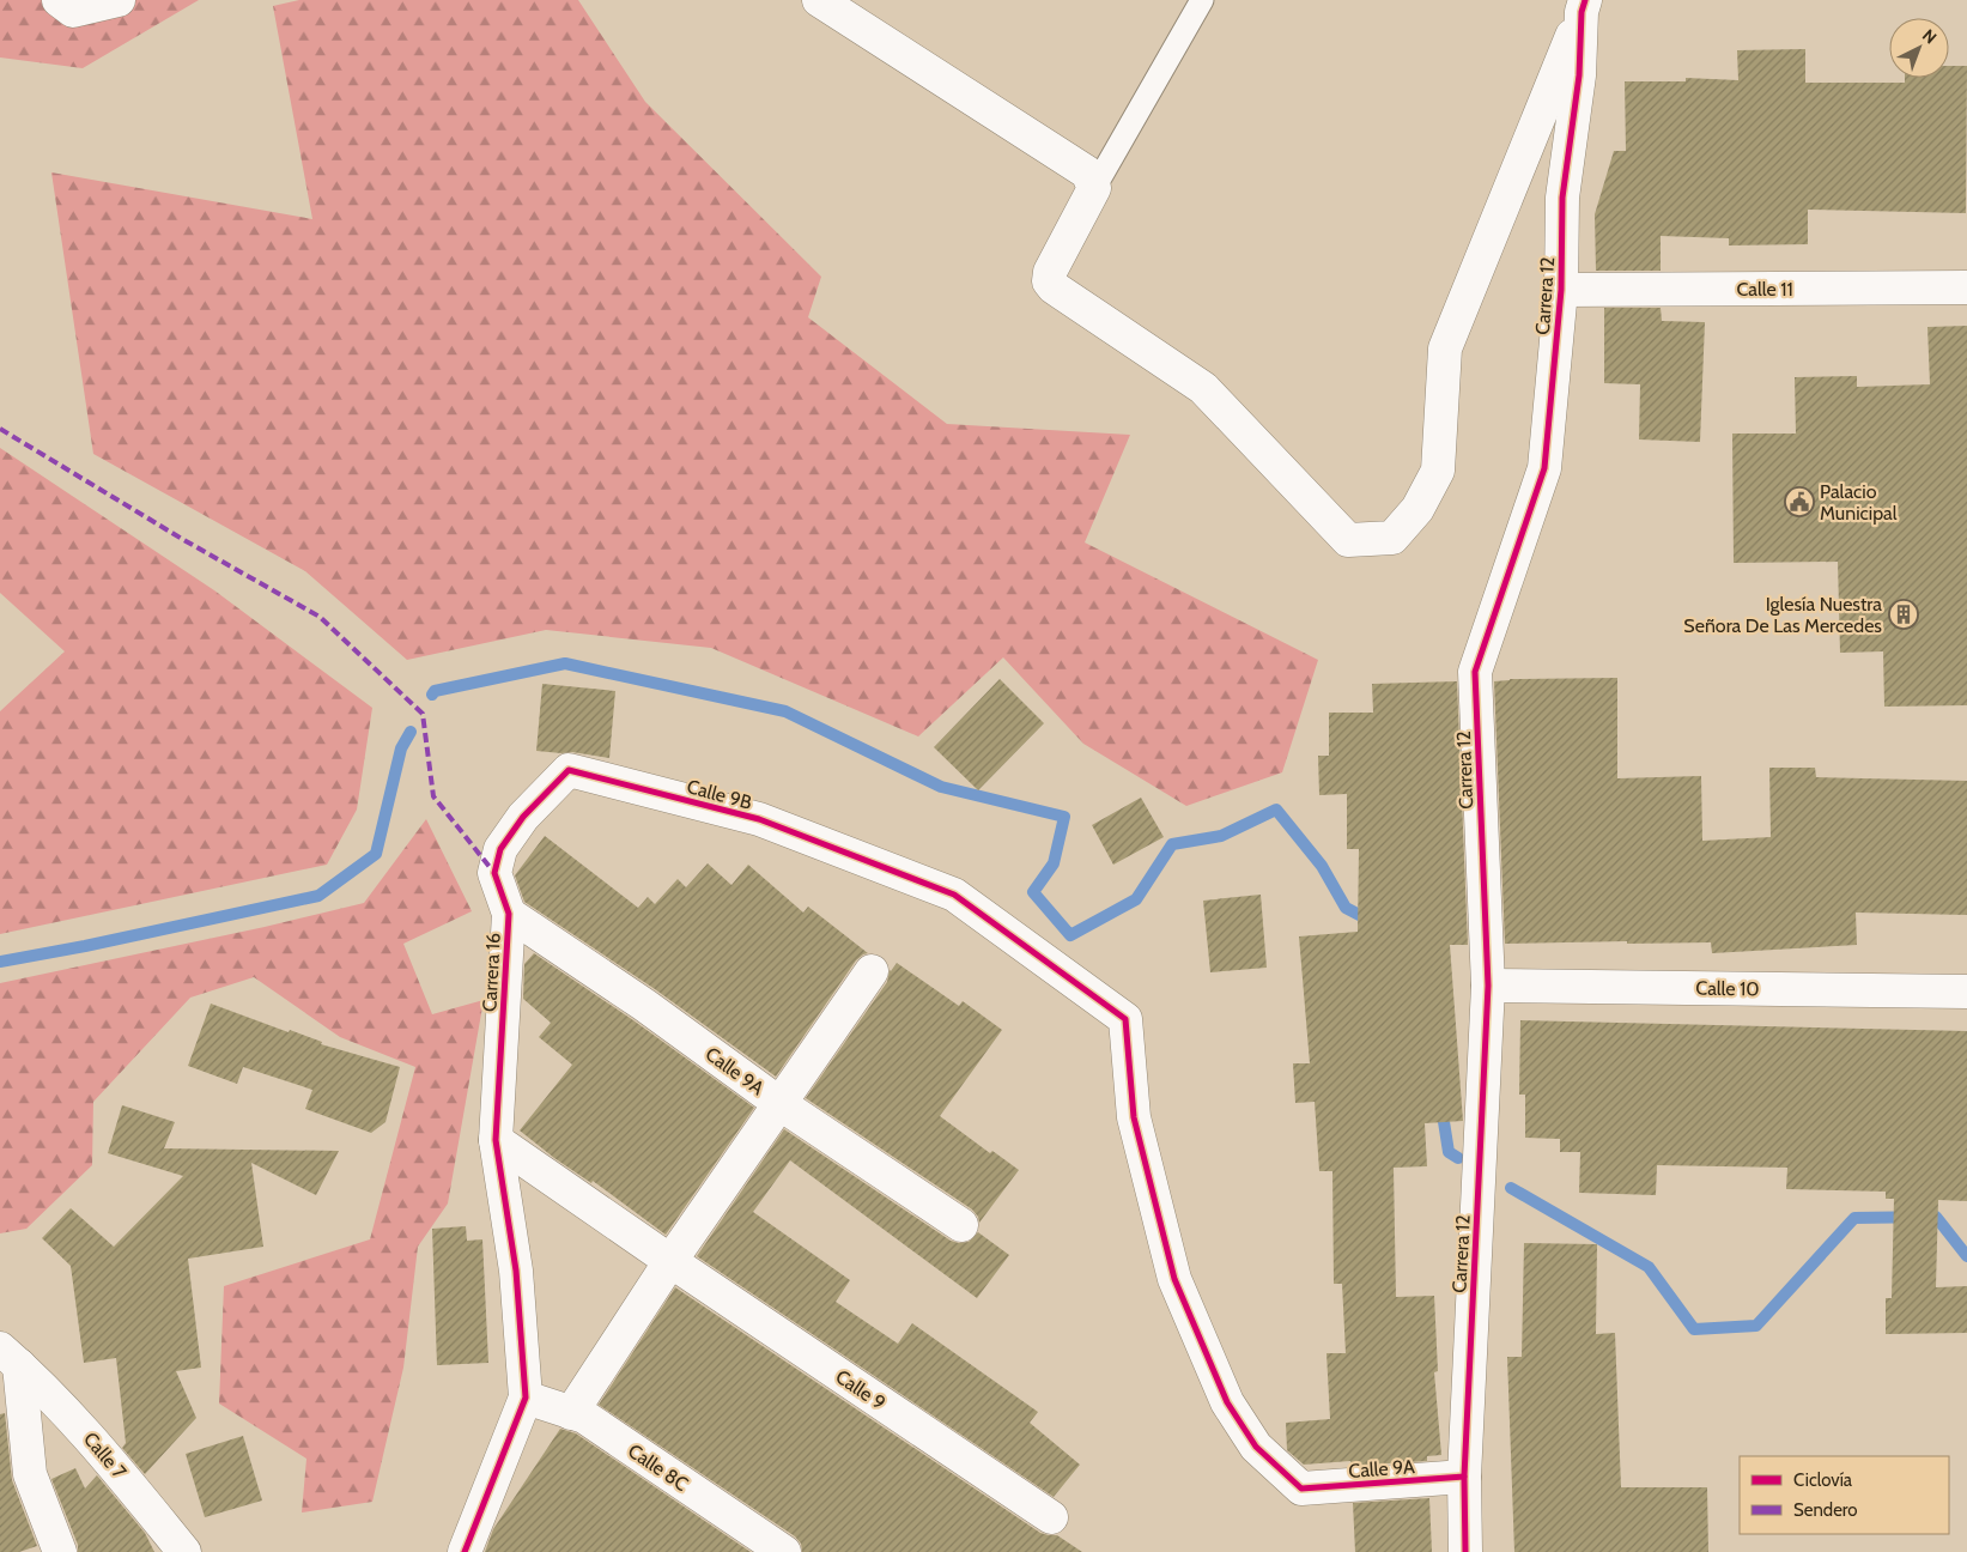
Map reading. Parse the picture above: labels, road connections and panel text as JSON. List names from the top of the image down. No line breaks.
{"streets":{"street":["Calle 11","Carrera 12","Calle 9B","Carrera 16","Calle 10","Calle 9A","Calle 9","Calle 7","Calle 8C"]},"crossings":[["Calle 11","Carrera 12"],["Carrera 12","Calle 10"],["Carrera 12","Calle 9A"],["Calle 9B","Carrera 16"],["Calle 9B","Calle 9A"],["Carrera 16","Calle 9A"],["Carrera 16","Calle 9"],["Carrera 16","Calle 8C"]],"places":{"public building":["Palacio Municipal"],"building":["Iglesía Nuestra Señora De Las Mercedes"]},"legend":["Ciclovía","Sendero"],"north":"top right"}
